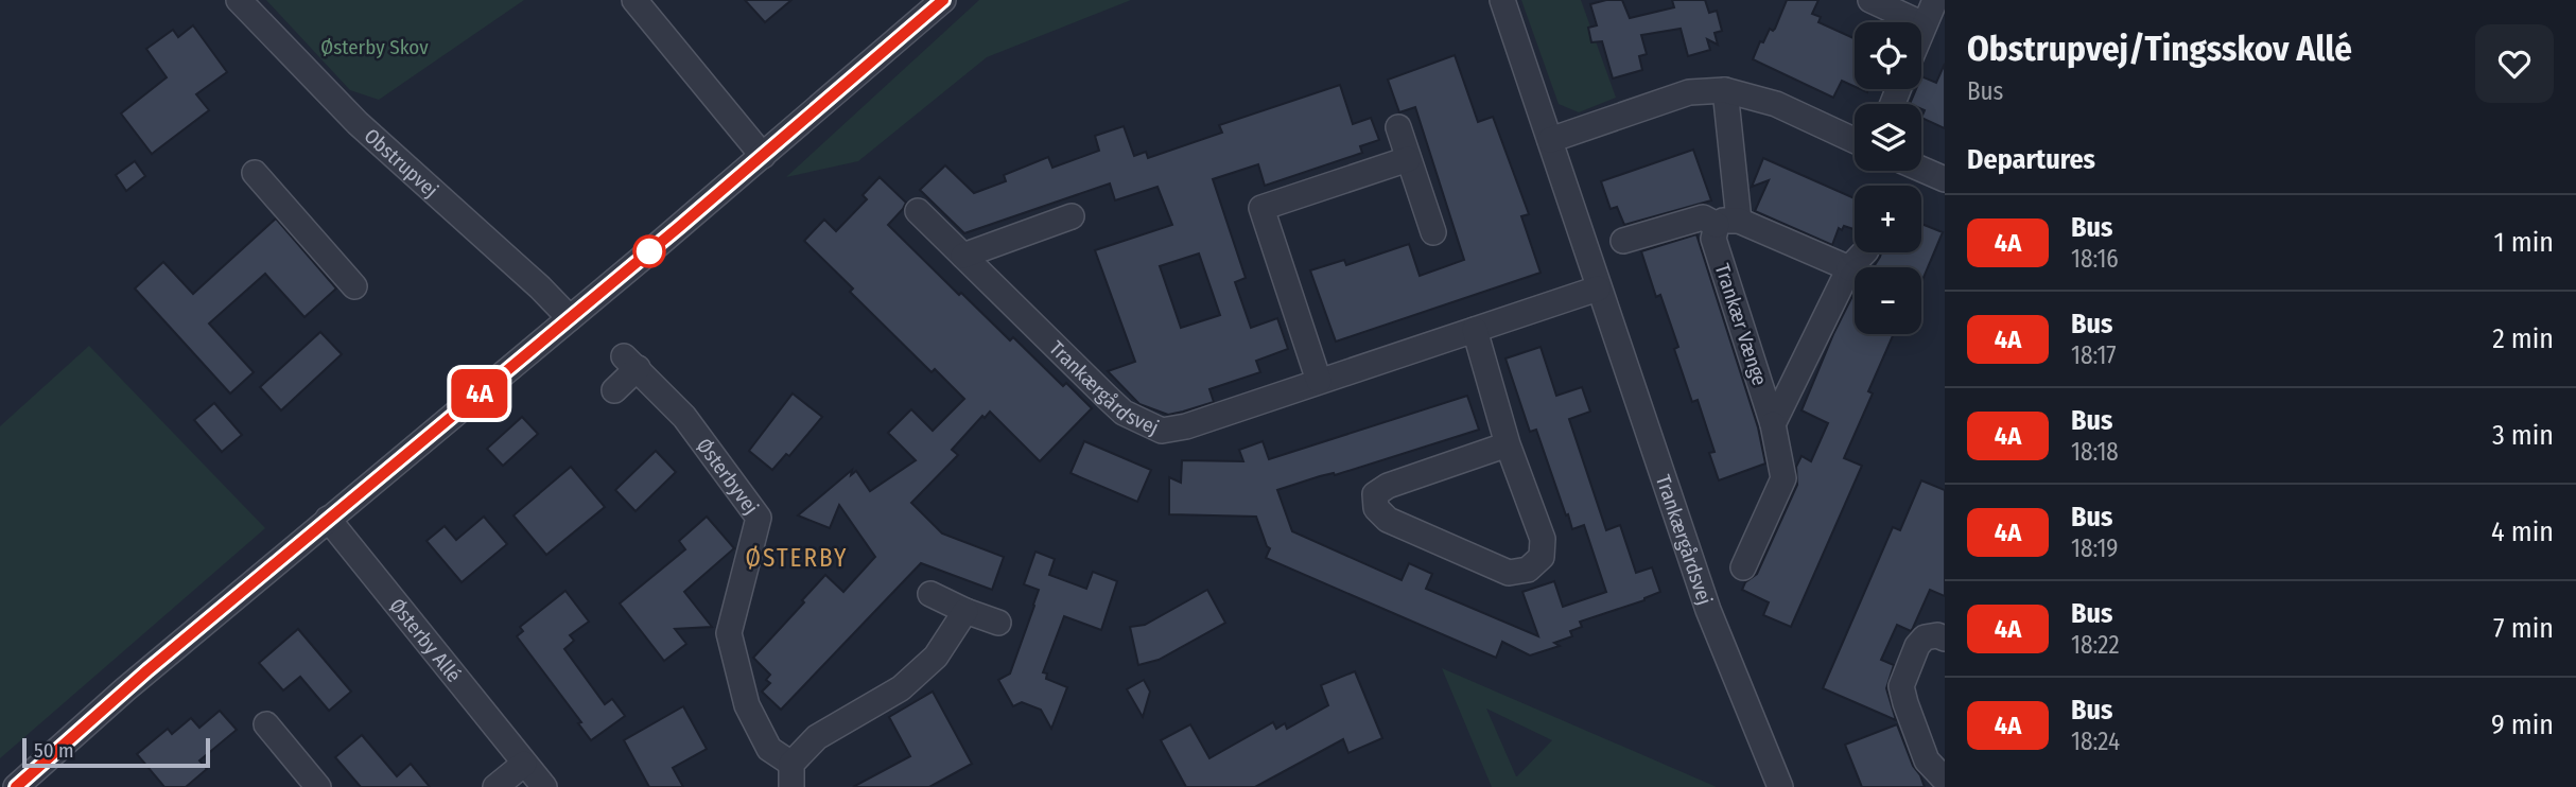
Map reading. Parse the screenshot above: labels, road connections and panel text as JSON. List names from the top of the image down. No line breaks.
{"streets":{"street":["Obstrupvej","Trankær Vænge","Trankærgårdsvej","Østerbyvej","Østerby Allé"]},"districts":["ØSTERBY"],"parks":["Østerby Skov"],"lines":["bus line 4A"],"scale_bar":"50 m","page":{"on_map":"4A","heading":[["Obstrupvej/Tingsskov Allé","Bus"],"Departures"],"map_buttons":["+","−"],"list":[{"mark":"4A","name":"Bus","note":"18:16","value":"1 min"},{"mark":"4A","name":"Bus","note":"18:17","value":"2 min"},{"mark":"4A","name":"Bus","note":"18:18","value":"3 min"},{"mark":"4A","name":"Bus","note":"18:19","value":"4 min"},{"mark":"4A","name":"Bus","note":"18:22","value":"7 min"},{"mark":"4A","name":"Bus","note":"18:24","value":"9 min"}],"scale":"50 m"}}
